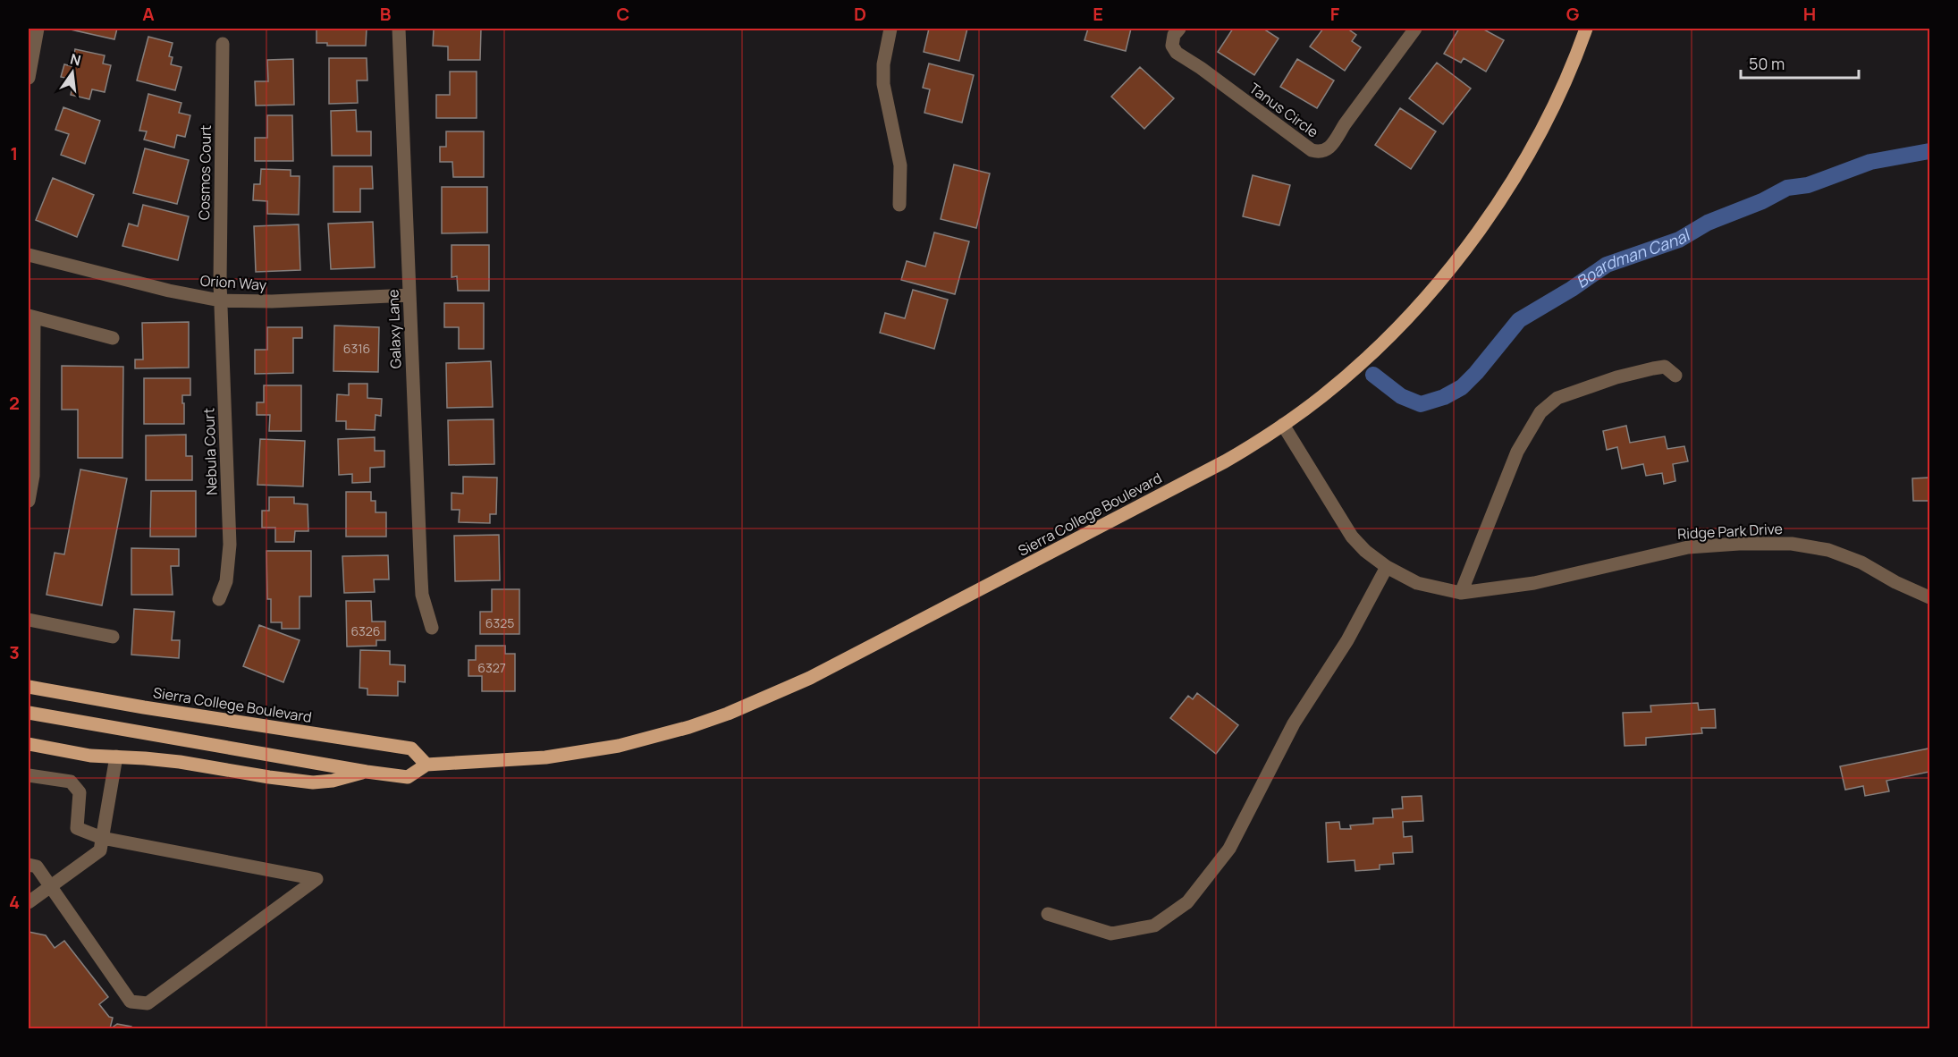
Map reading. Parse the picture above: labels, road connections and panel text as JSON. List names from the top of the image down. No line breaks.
{"streets":{"main road":["Sierra College Boulevard"],"street":["Tanus Circle","Cosmos Court","Orion Way","Galaxy Lane","Nebula Court","Ridge Park Drive"]},"crossings":[["Cosmos Court","Orion Way"],["Cosmos Court","Nebula Court"],["Orion Way","Galaxy Lane"],["Orion Way","Nebula Court"],["Sierra College Boulevard","Ridge Park Drive"]],"water":["Boardman Canal"],"house_numbers":["6316","6325","6326","6327"],"scale_bar":"50 m","north":"top","grid":{"columns":["A","B","C","D","E","F","G","H"],"rows":["1","2","3","4"]}}
